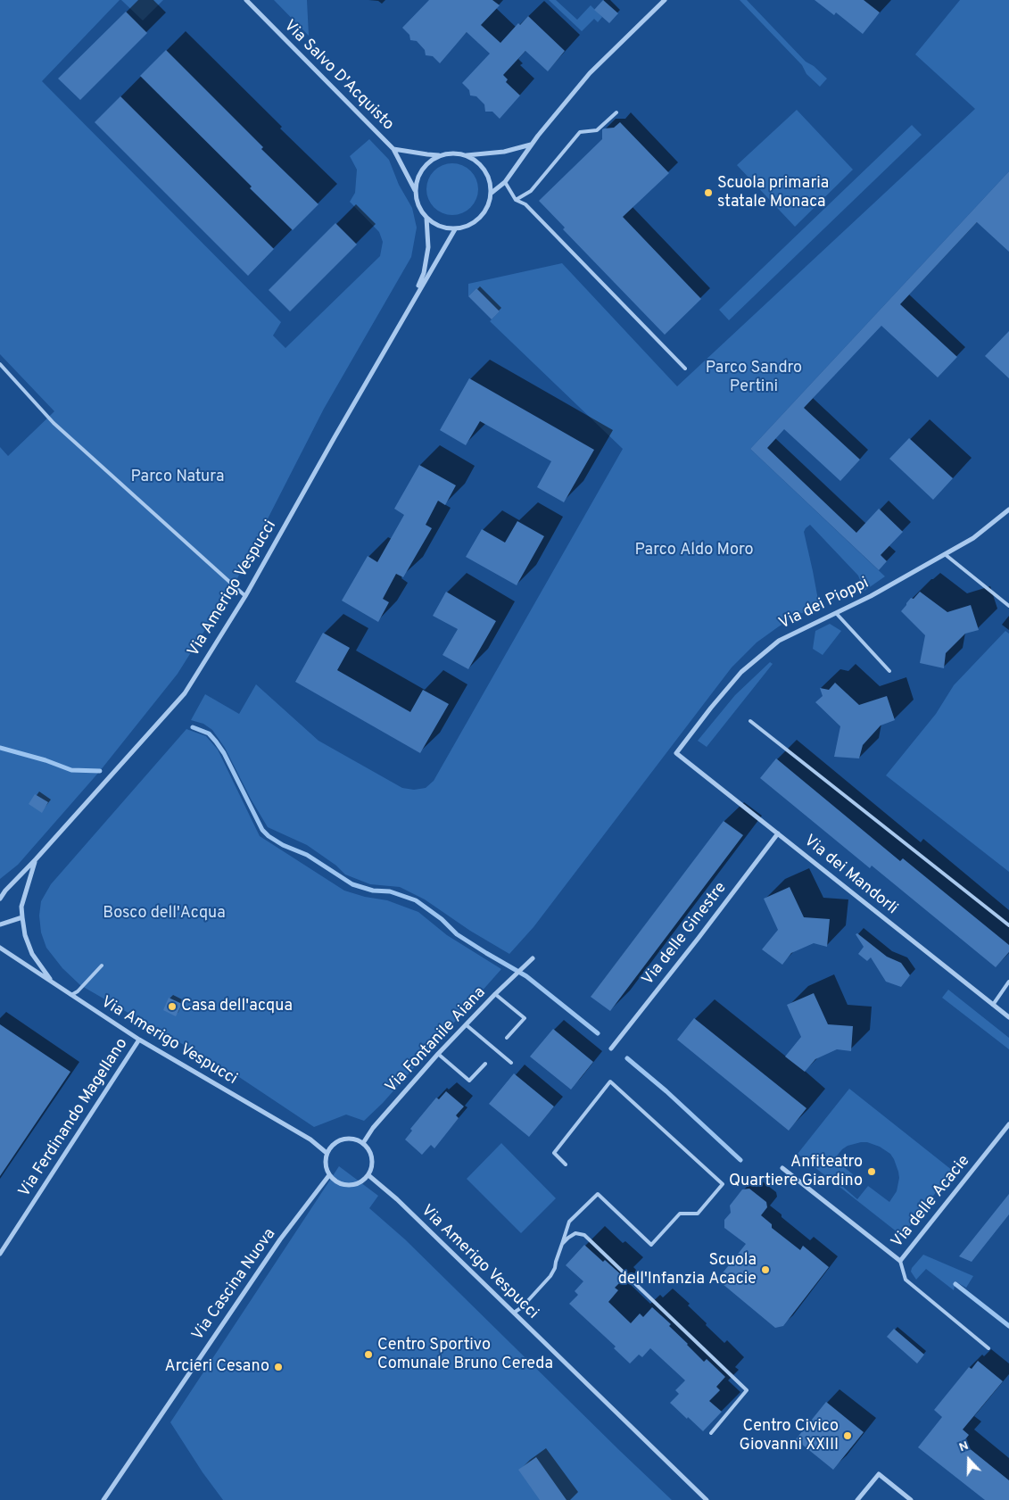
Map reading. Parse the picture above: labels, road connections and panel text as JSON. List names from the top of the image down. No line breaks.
{"streets":{"street":["Via Salvo D'Acquisto","Via Amerigo Vespucci","Via dei Pioppi","Via dei Mandorli","Via delle Ginestre","Via Fontanile Aiana","Via Ferdinando Magellano","Via delle Acacie","Via Cascina Nuova"]},"crossings":[["Via Salvo D'Acquisto","Via Amerigo Vespucci"],["Via Amerigo Vespucci","Via Fontanile Aiana"],["Via Amerigo Vespucci","Via Ferdinando Magellano"],["Via Amerigo Vespucci","Via Cascina Nuova"],["Via dei Pioppi","Via dei Mandorli"],["Via dei Mandorli","Via delle Ginestre"],["Via Fontanile Aiana","Via Cascina Nuova"]],"parks":["Parco Sandro Pertini","Parco Natura","Parco Aldo Moro","Bosco dell'Acqua"],"places":["Scuola primaria statale Monaca","Casa dell'acqua","Anfiteatro Quartiere Giardino","Scuola dell'Infanzia Acacie","Centro Sportivo Comunale Bruno Cereda","Arcieri Cesano","Centro Civico Giovanni XXIII"],"north":"top"}
